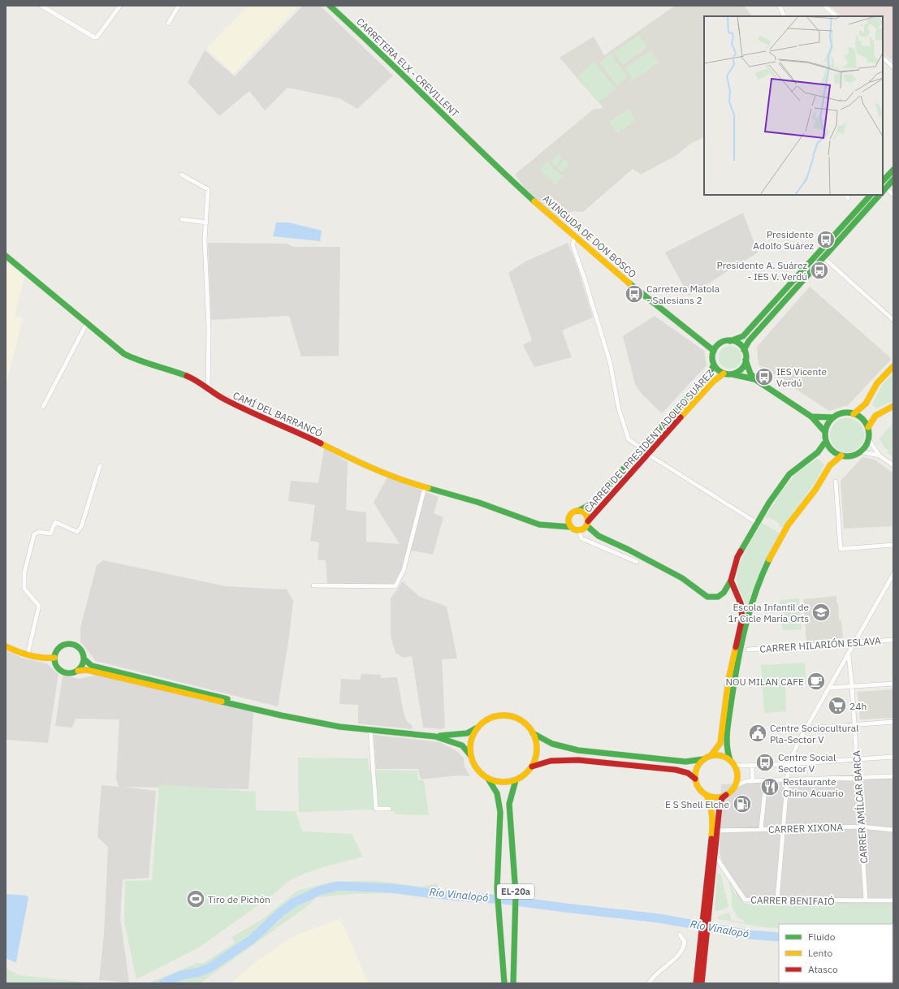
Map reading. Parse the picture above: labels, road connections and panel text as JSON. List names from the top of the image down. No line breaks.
{"streets":{"main road":["CARRETERA ELX - CREVILLENT","AVINGUDA DE DON BOSCO","CAMÍ DEL BARRANCÓ","CARRER DEL PRESIDENT ADOLFO SUÁREZ","EL-20a"],"street":["CARRER HILARIÓN ESLAVA","CARRER AMÍLCAR BARCA","CARRER XIXONA","CARRER BENIFAIÓ"]},"crossings":[["CARRETERA ELX - CREVILLENT","AVINGUDA DE DON BOSCO"],["AVINGUDA DE DON BOSCO","CARRER DEL PRESIDENT ADOLFO SUÁREZ"],["CAMÍ DEL BARRANCÓ","CARRER DEL PRESIDENT ADOLFO SUÁREZ"],["CARRER AMÍLCAR BARCA","CARRER XIXONA"],["CARRER AMÍLCAR BARCA","CARRER BENIFAIÓ"]],"water":["Río Vinalopó"],"places":{"bus stop":["Presidente Adolfo Suárez","Presidente A. Suárez - IES V. Verdú","Carretera Matola - Salesians 2","IES Vicente Verdú","Centre Social Sector V"],"school or university":["Escola Infantil de 1r Cicle María Orts"],"cafe":["NOU MILAN CAFE"],"supermarket":["24h"],"public building":["Centre Sociocultural Pla-Sector V"],"restaurant":["Restaurante Chino Acuario"],"fuel station":["E S Shell Elche"],"sports":["Tiro de Pichón"]},"legend":["Fluido","Lento","Atasco"]}
